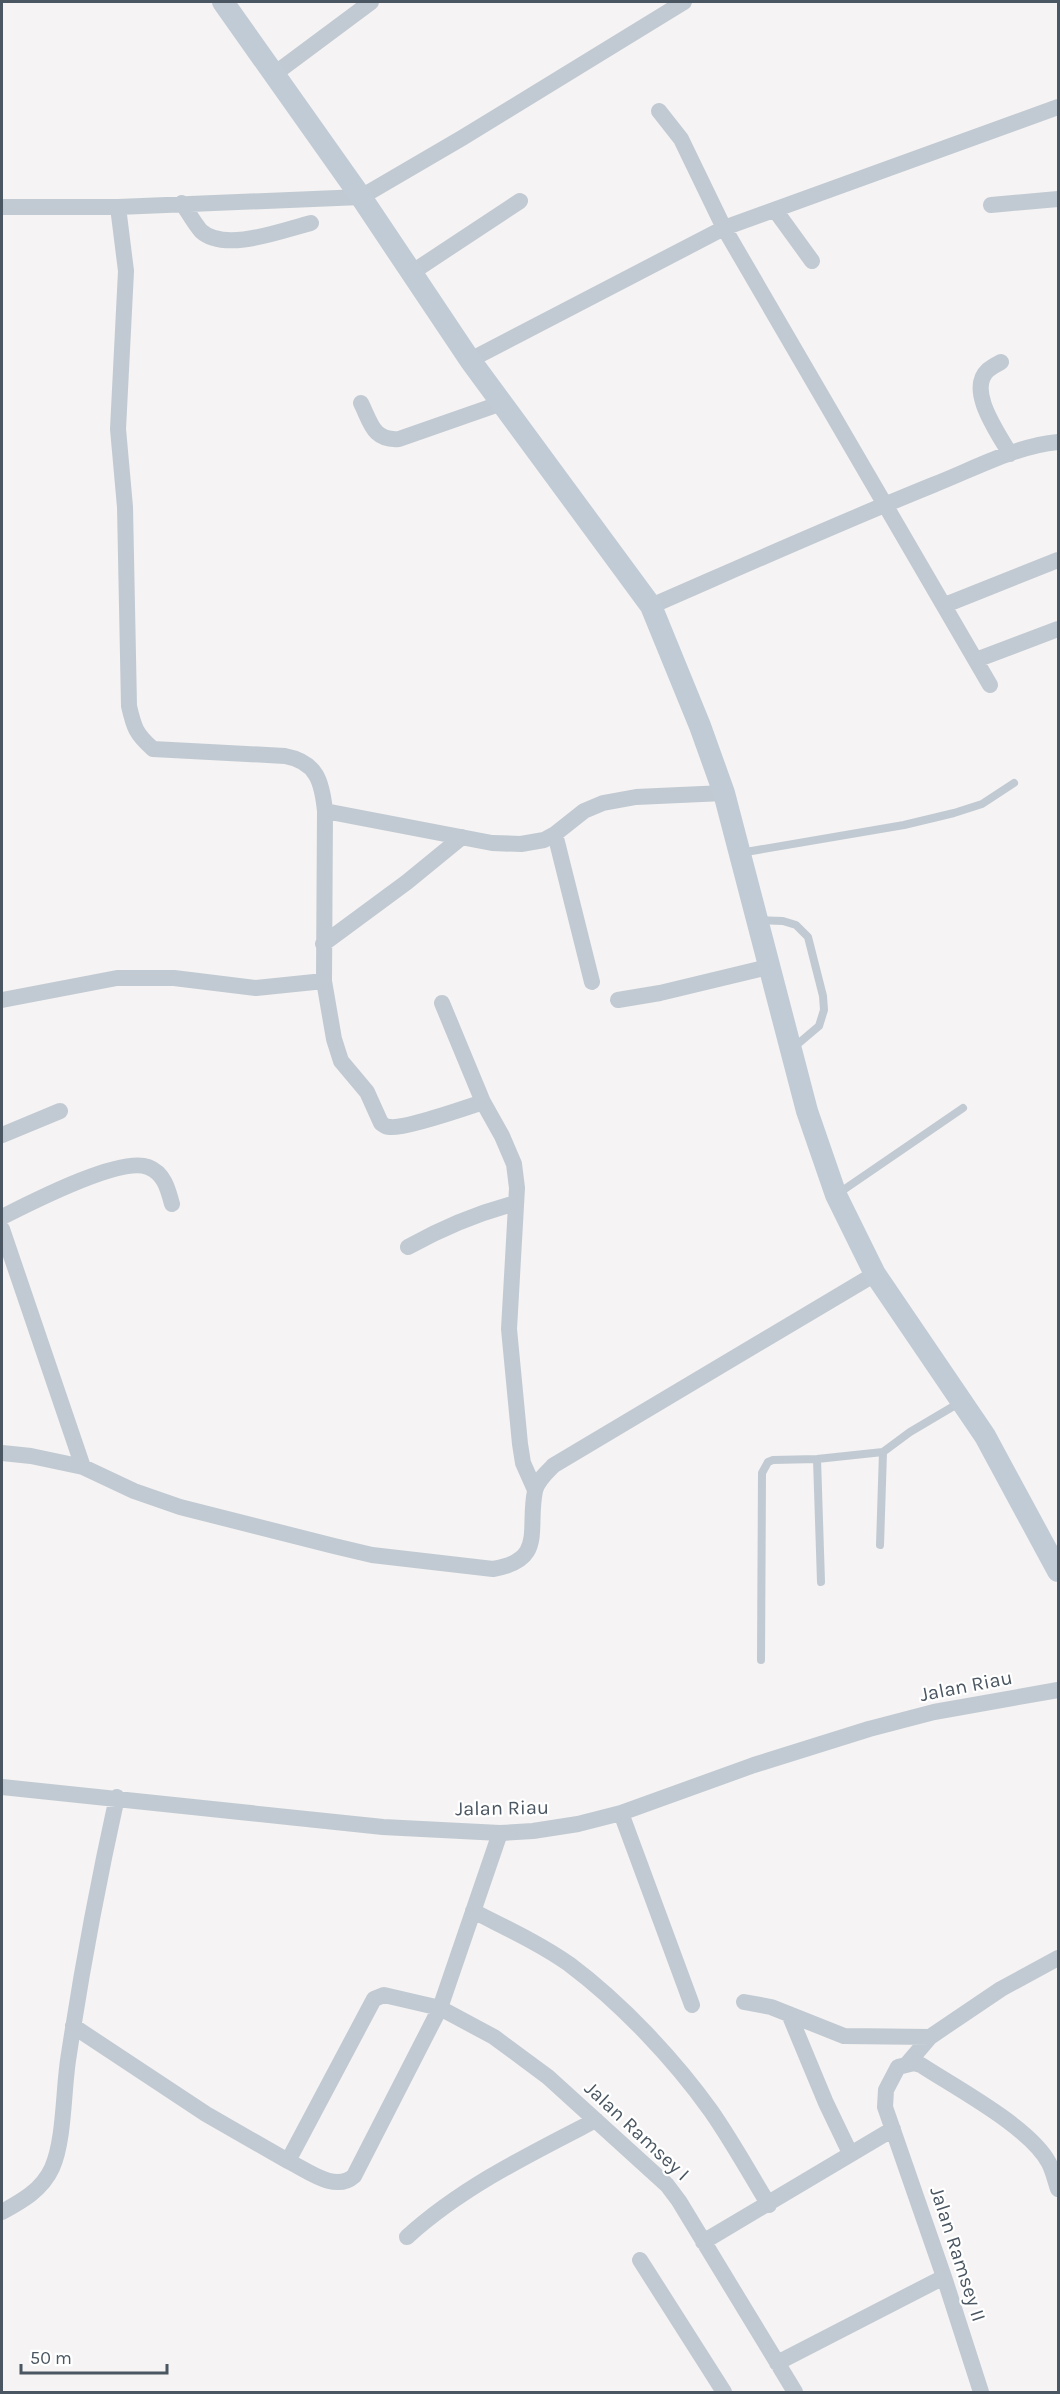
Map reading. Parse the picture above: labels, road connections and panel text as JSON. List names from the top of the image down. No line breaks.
{"streets":{"street":["Jalan Riau","Jalan Ramsey I","Jalan Ramsey II"]},"scale_bar":"50 m"}
